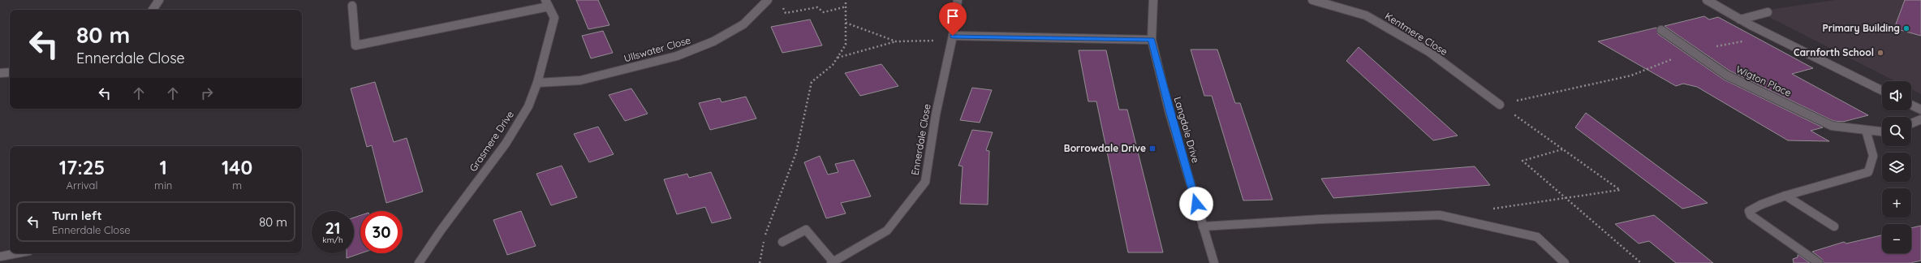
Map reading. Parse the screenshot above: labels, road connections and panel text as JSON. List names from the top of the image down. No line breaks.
{"streets":{"street":["Kentmere Close","Ullswater Close","Wigton Place","Langdale Drive","Ennerdale Close","Grasmere Drive"]},"crossings":[["Ullswater Close","Grasmere Drive"]],"places":{"other":["Primary Building","Carnforth School"],"transit":["Borrowdale Drive"]},"page":{"turn":["80 m","Ennerdale Close"],"map_buttons":["+","−"],"eta":["17:25","Arrival","1","min","140","m"],"list":[{"name":"Turn left","note":"Ennerdale Close","value":"80 m"}],"speed":"21 km/h","limit":"30"}}
